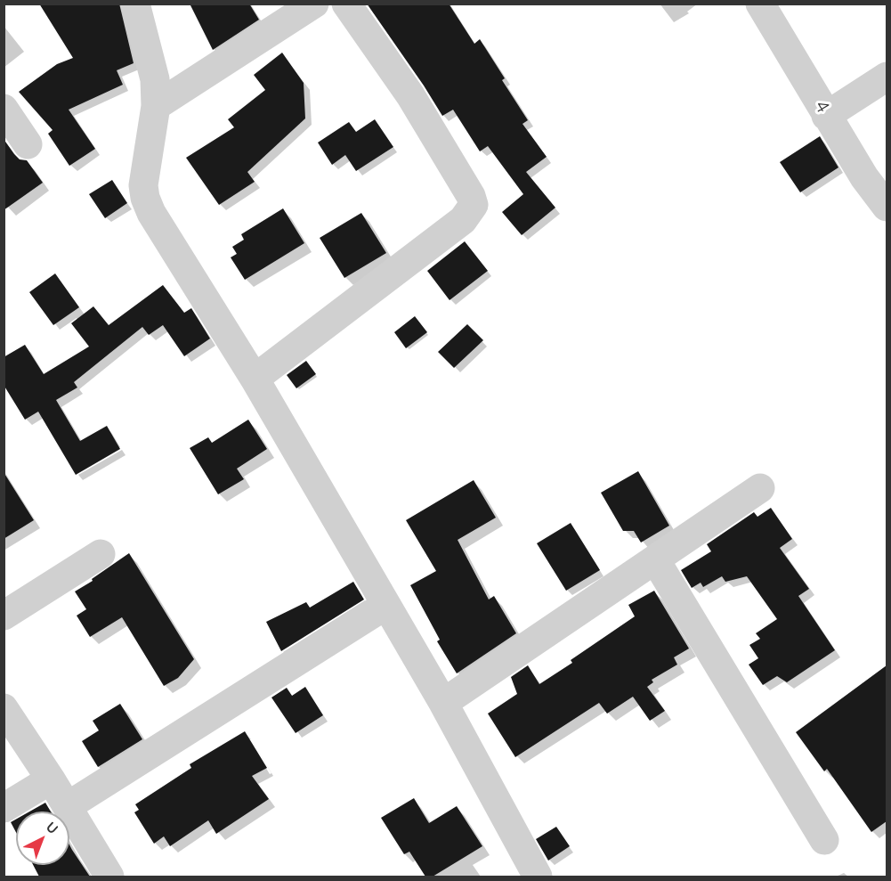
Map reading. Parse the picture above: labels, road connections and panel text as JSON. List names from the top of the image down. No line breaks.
{"streets":{"street":["4"]},"north":"top right"}
